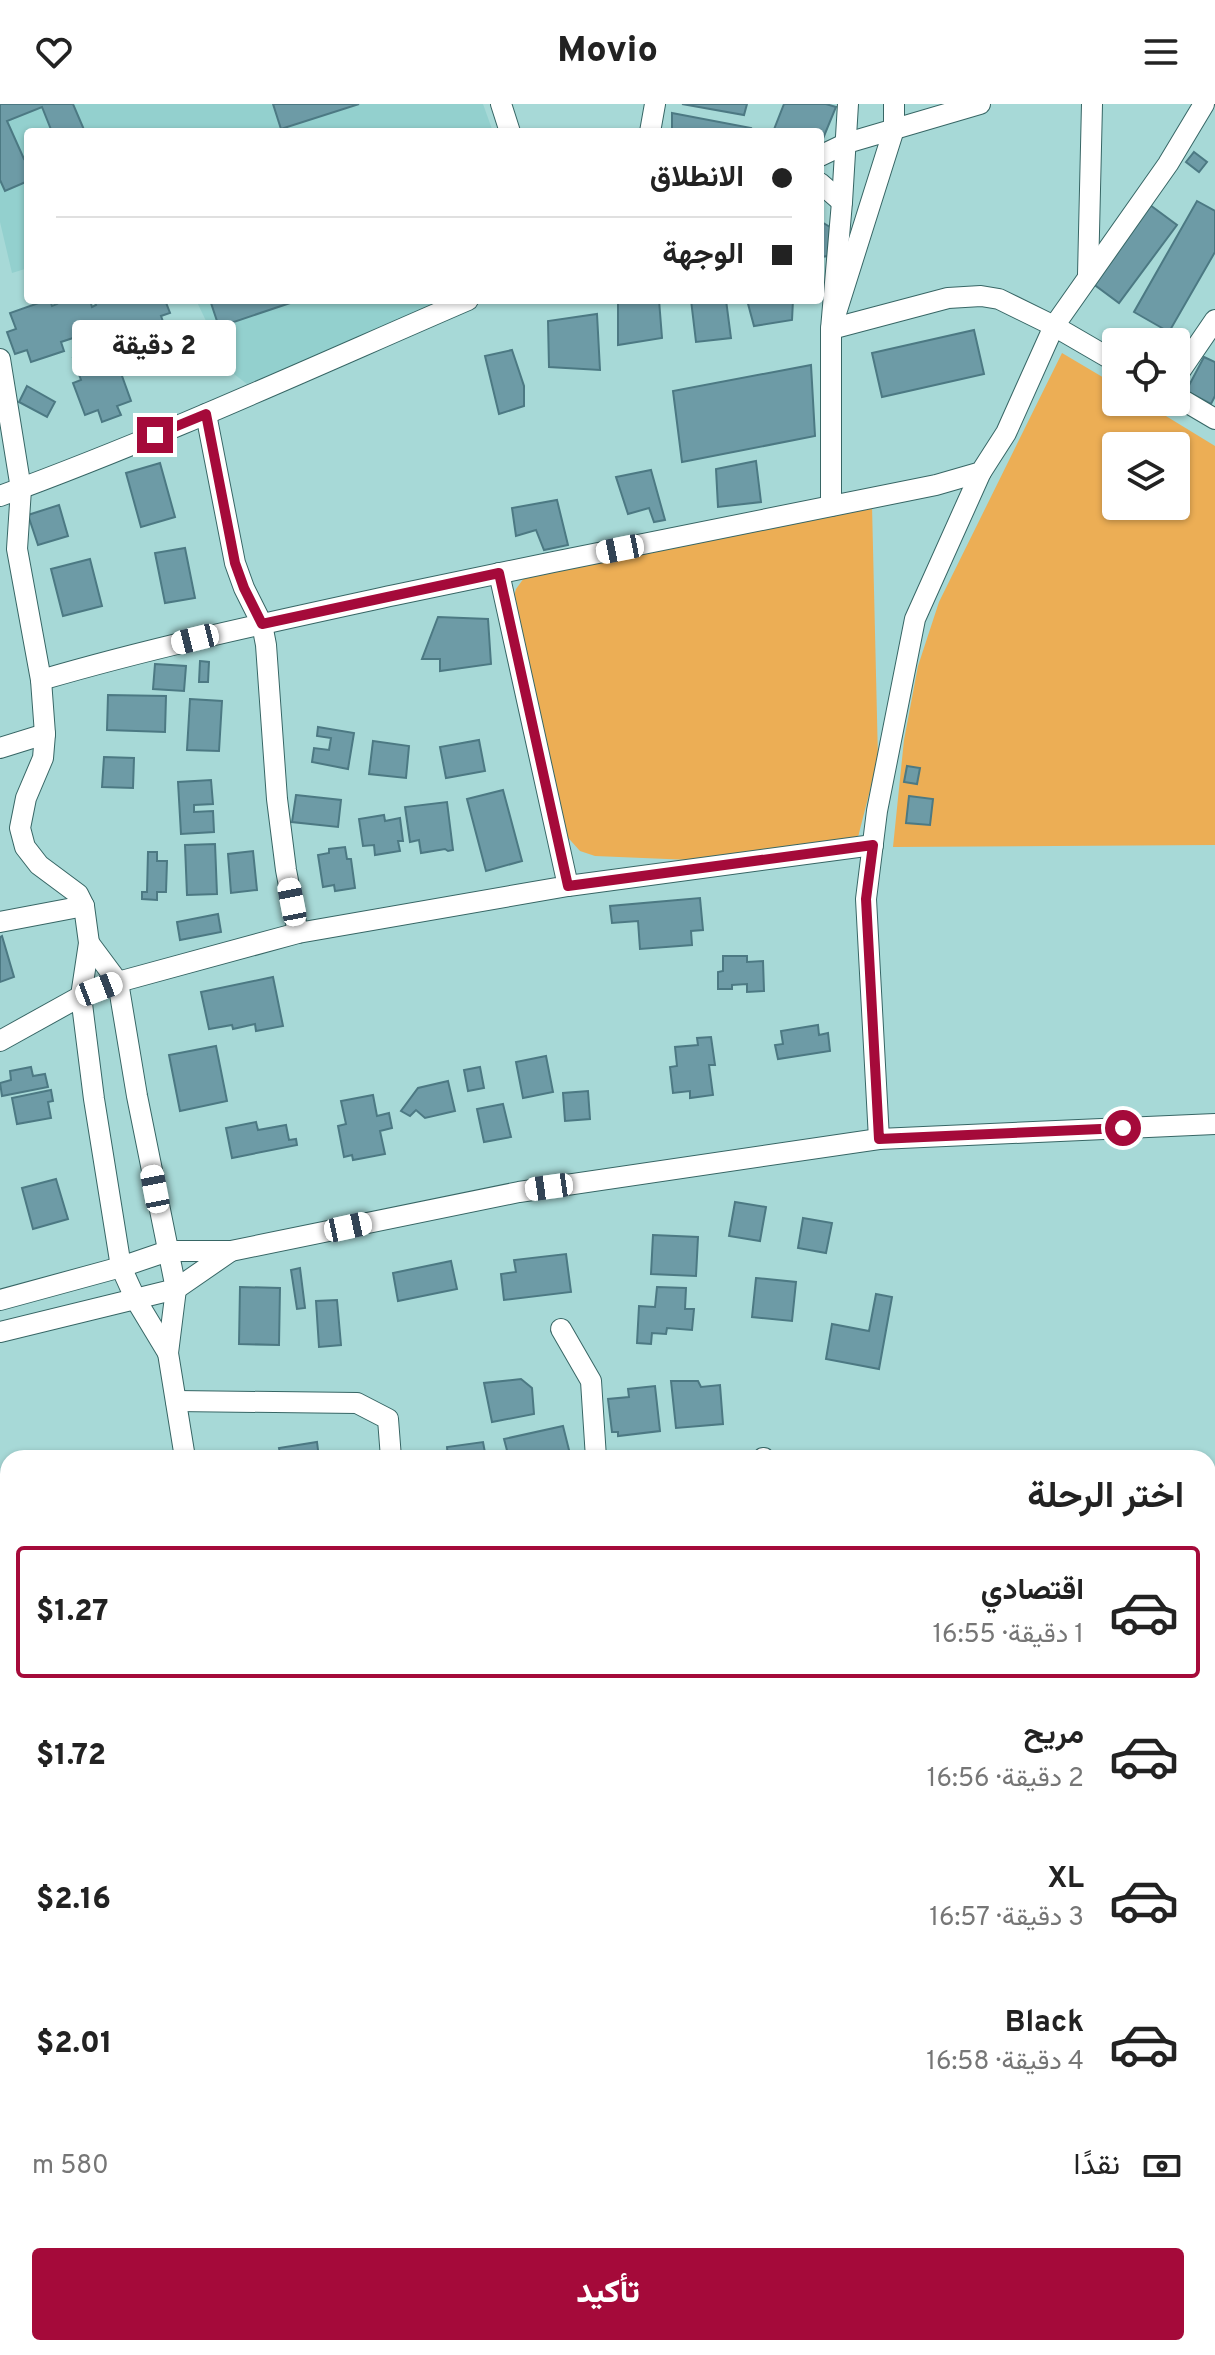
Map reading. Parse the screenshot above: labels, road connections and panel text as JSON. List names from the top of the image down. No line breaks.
{"page":{"header":"Movio","banner":["الانطلاق","الوجهة"],"bubble":"2 دقيقة","heading":"اختر الرحلة","list":[{"name":"اقتصادي","note":"1 دقيقة · 16:55","value":"$1.27"},{"name":"مريح","note":"2 دقيقة · 16:56","value":"$1.72"},{"name":"XL","note":"3 دقيقة · 16:57","value":"$2.16"},{"name":"Black","note":"4 دقيقة · 16:58","value":"$2.01"}],"pay":["نقدًا","580 m"],"buttons":"تأكيد"}}
